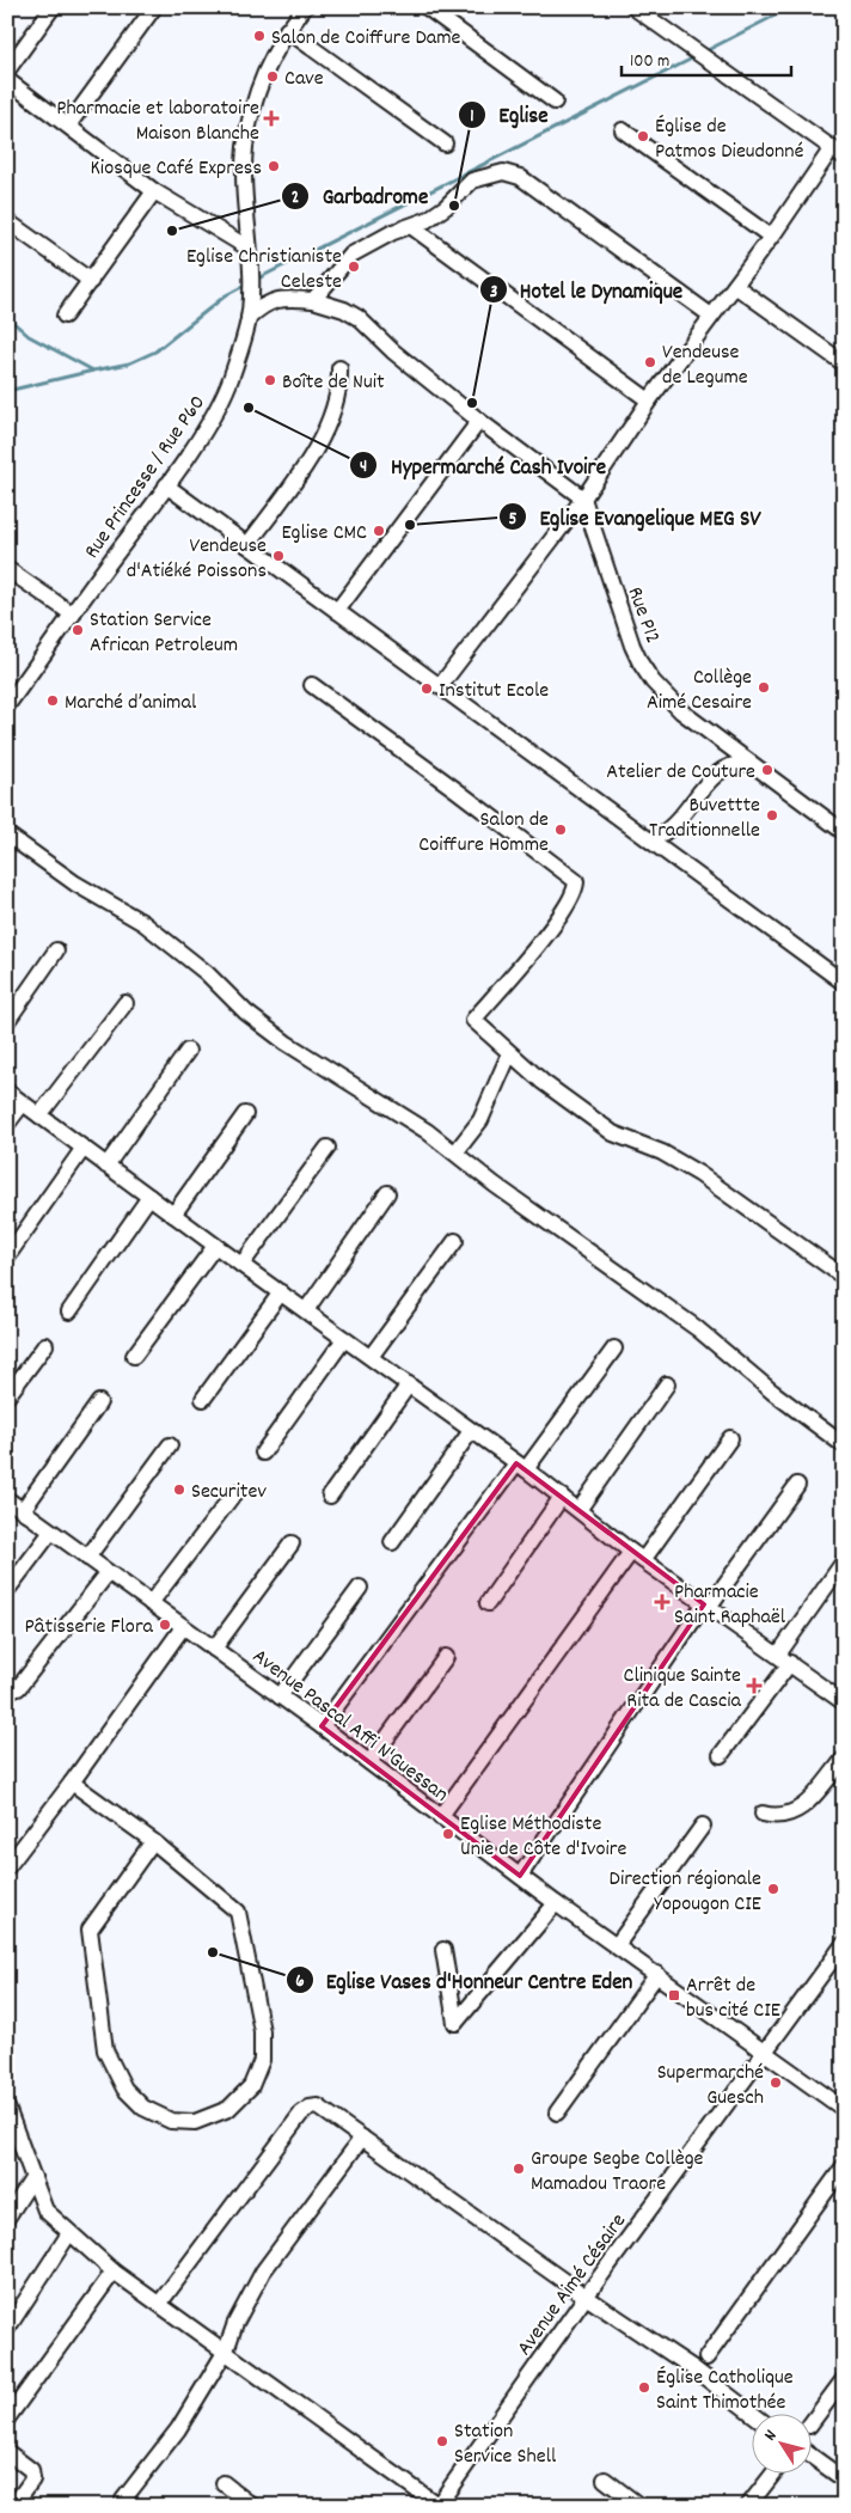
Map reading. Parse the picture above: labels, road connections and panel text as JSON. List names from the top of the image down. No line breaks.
{"streets":{"street":["Rue Princesse / Rue P60","Rue P12","Avenue Pascal Affi N'Guessan","Avenue Aimé Césaire"]},"crossings":[["Avenue Pascal Affi N'Guessan","Avenue Aimé Césaire"]],"places":{"other":["Salon de Coiffure Dame","Cave","Église de Patmos Dieudonné","Kiosque Café Express","Eglise","Garbadrome","Eglise Christianiste Celeste","Vendeuse de Legume","Boîte de Nuit","Hotel le Dynamique","Hypermarché Cash Ivoire","Eglise Evangelique MEG SV","Eglise CMC","Vendeuse d'Atiéké Poissons","Station Service African Petroleum","Collège Aimé Cesaire","Institut Ecole","Marché d’animal","Atelier de Couture","Buvettte Traditionnelle","Salon de Coiffure Homme","Securitev","Pâtisserie Flora","Eglise Méthodiste Unie de Côte d'Ivoire","Direction régionale Yopougon CIE","Eglise Vases d'Honneur Centre Eden","Supermarché Guesch","Groupe Segbe Collège Mamadou Traore","Église Catholique Saint Thimothée","Station Service Shell"],"health":["Pharmacie et laboratoire Maison Blanche","Pharmacie Saint Raphaël","Clinique Sainte Rita de Cascia"],"transit":["Arrêt de bus cité CIE"]},"scale_bar":"100 m","north":"top left"}
